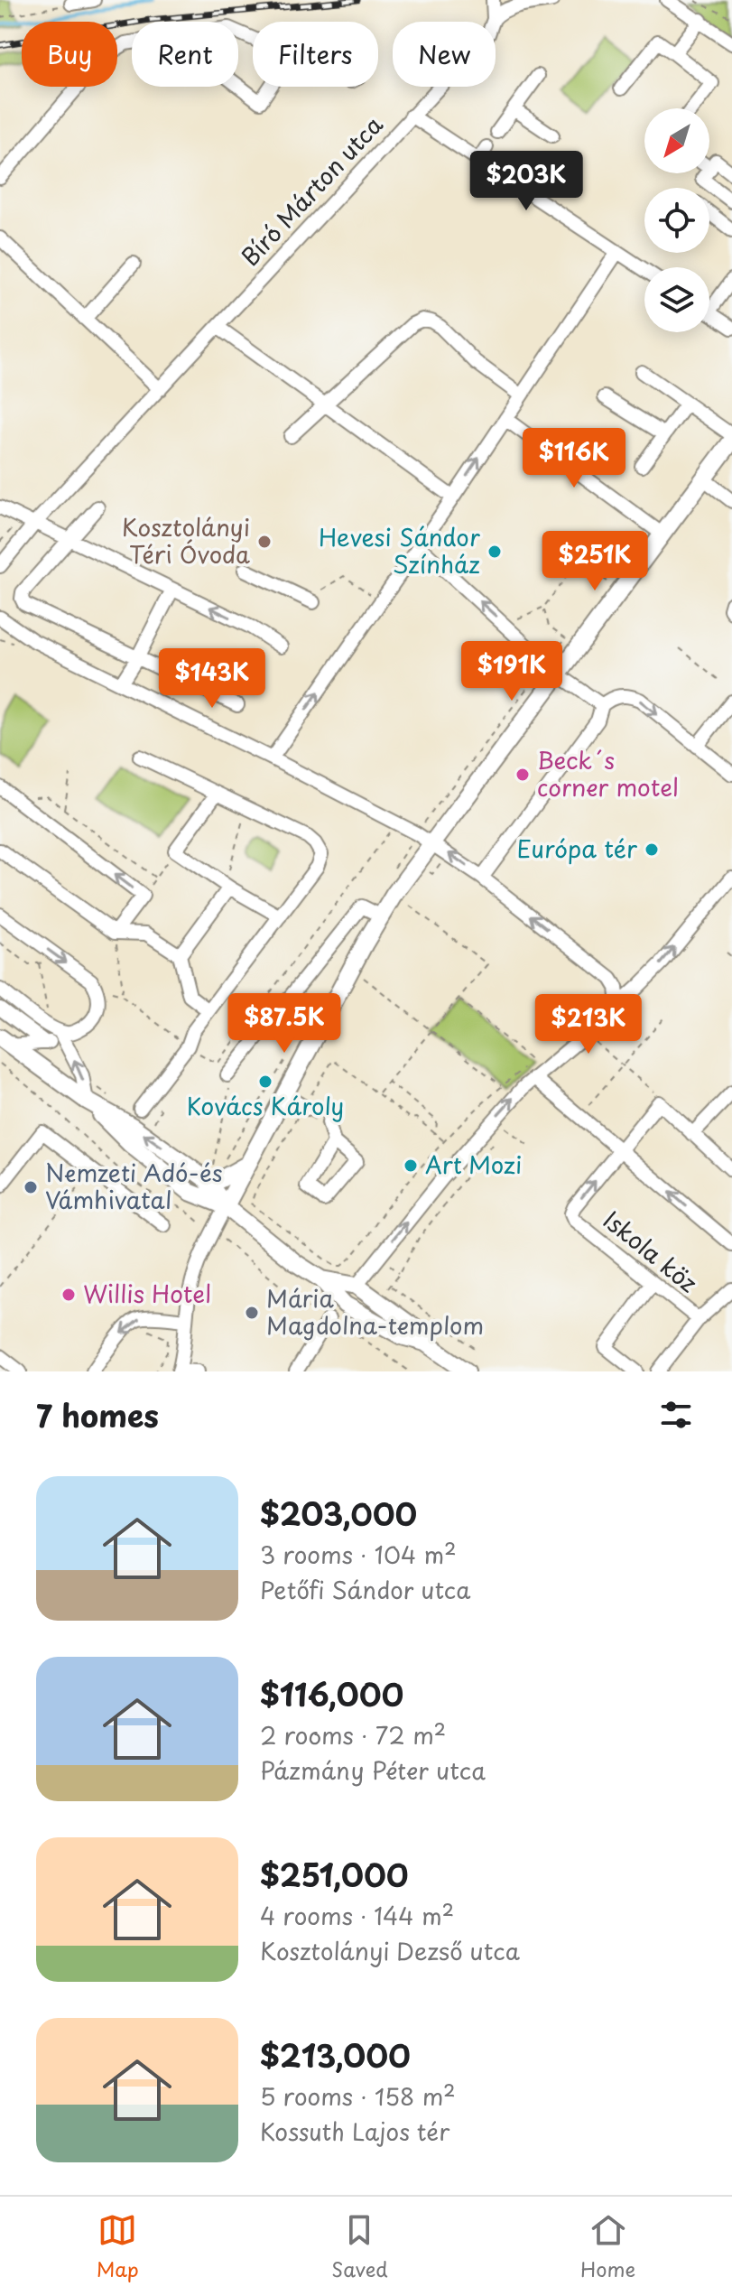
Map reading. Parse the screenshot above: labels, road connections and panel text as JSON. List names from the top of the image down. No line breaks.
{"streets":{"street":["Bíró Márton utca","Iskola köz"]},"places":["Kosztolányi Téri Óvoda","Hevesi Sándor Színház","Beck´s corner motel","Európa tér","Kovács Károly","Art Mozi","Nemzeti Adó-és Vámhivatal","Willis Hotel","Mária Magdolna-templom"],"north":"bottom left","page":{"chip":["Buy","Rent","Filters","New"],"price":["$203K","$116K","$251K","$191K","$143K","$87.5K","$213K"],"heading":"7 homes","list":[{"name":"$203,000","note":"3 rooms · 104 m² · Petőfi Sándor utca"},{"name":"$116,000","note":"2 rooms · 72 m² · Pázmány Péter utca"},{"name":"$251,000","note":"4 rooms · 144 m² · Kosztolányi Dezső utca"},{"name":"$213,000","note":"5 rooms · 158 m² · Kossuth Lajos tér"}],"tabs":["Map","Saved","Home"]}}
